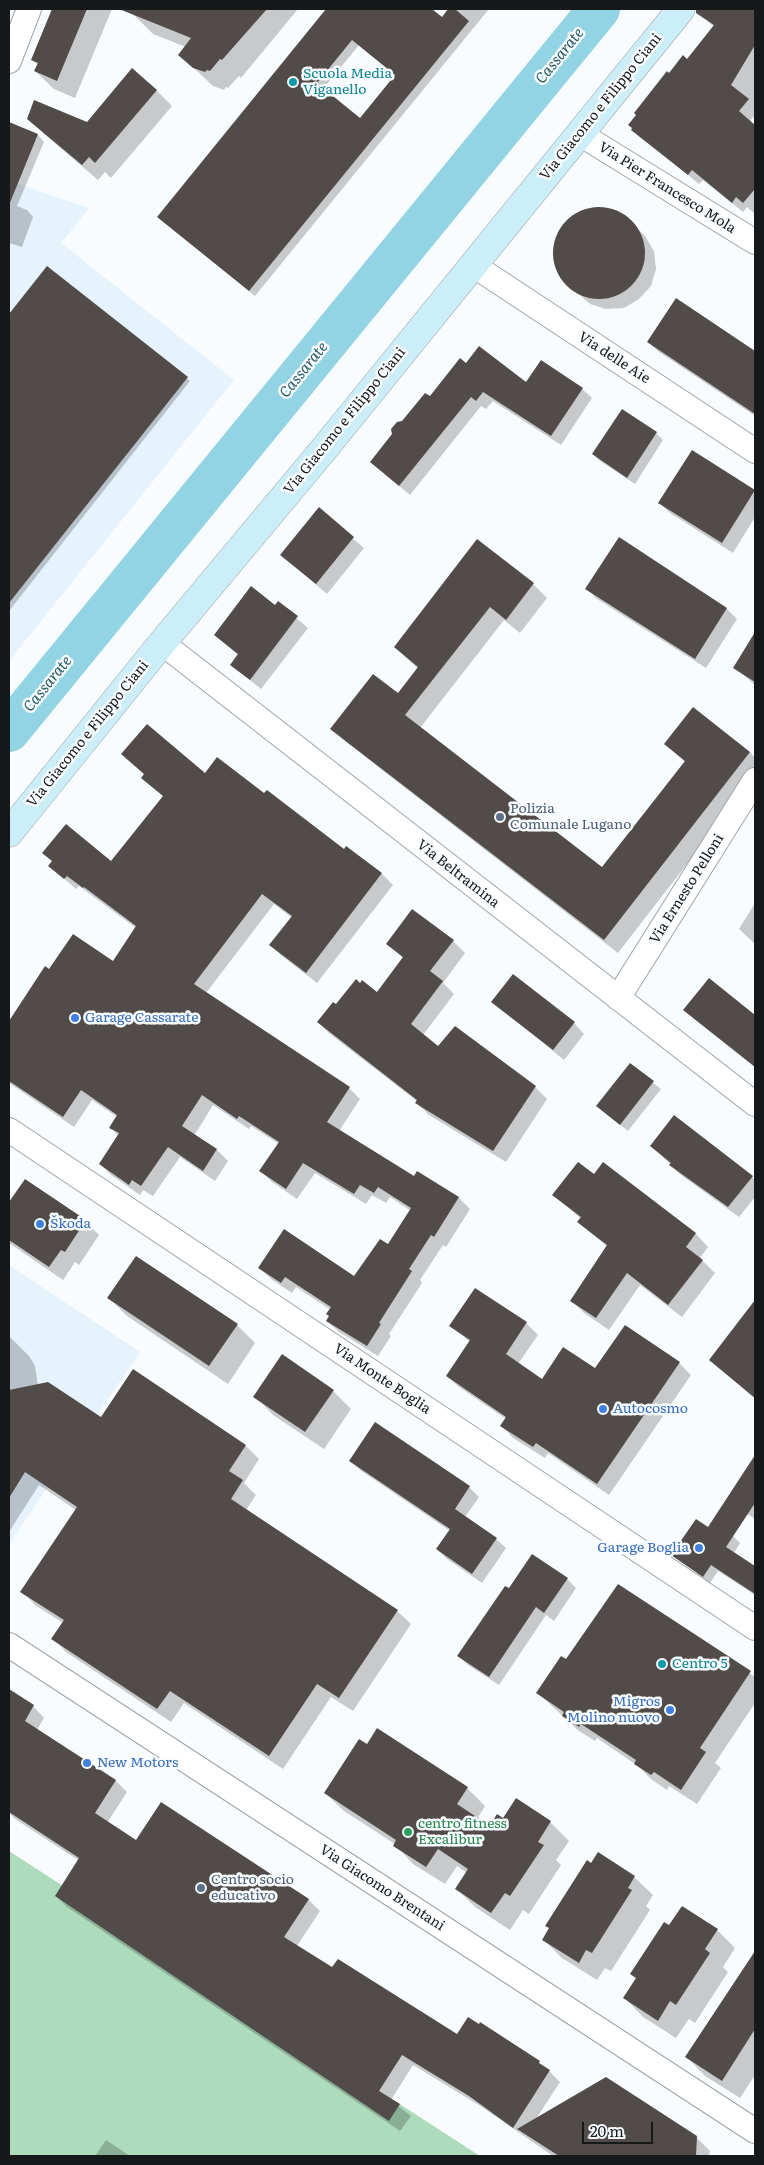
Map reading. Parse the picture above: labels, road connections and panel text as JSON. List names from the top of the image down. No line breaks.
{"streets":{"main road":["Via Giacomo e Filippo Ciani"],"street":["Via Pier Francesco Mola","Via delle Aie","Via Beltramina","Via Ernesto Pelloni","Via Monte Boglia","Via Giacomo Brentani"]},"crossings":[["Via Giacomo e Filippo Ciani","Via Pier Francesco Mola"],["Via Giacomo e Filippo Ciani","Via delle Aie"],["Via Giacomo e Filippo Ciani","Via Beltramina"],["Via Beltramina","Via Ernesto Pelloni"]],"water":["Cassarate"],"places":["Scuola Media Viganello","Polizia Comunale Lugano","Garage Cassarate","Škoda","Autocosmo","Garage Boglia","Centro 5","Migros Molino nuovo","New Motors","centro fitness Excalibur","Centro socio educativo"],"scale_bar":"20 m"}
